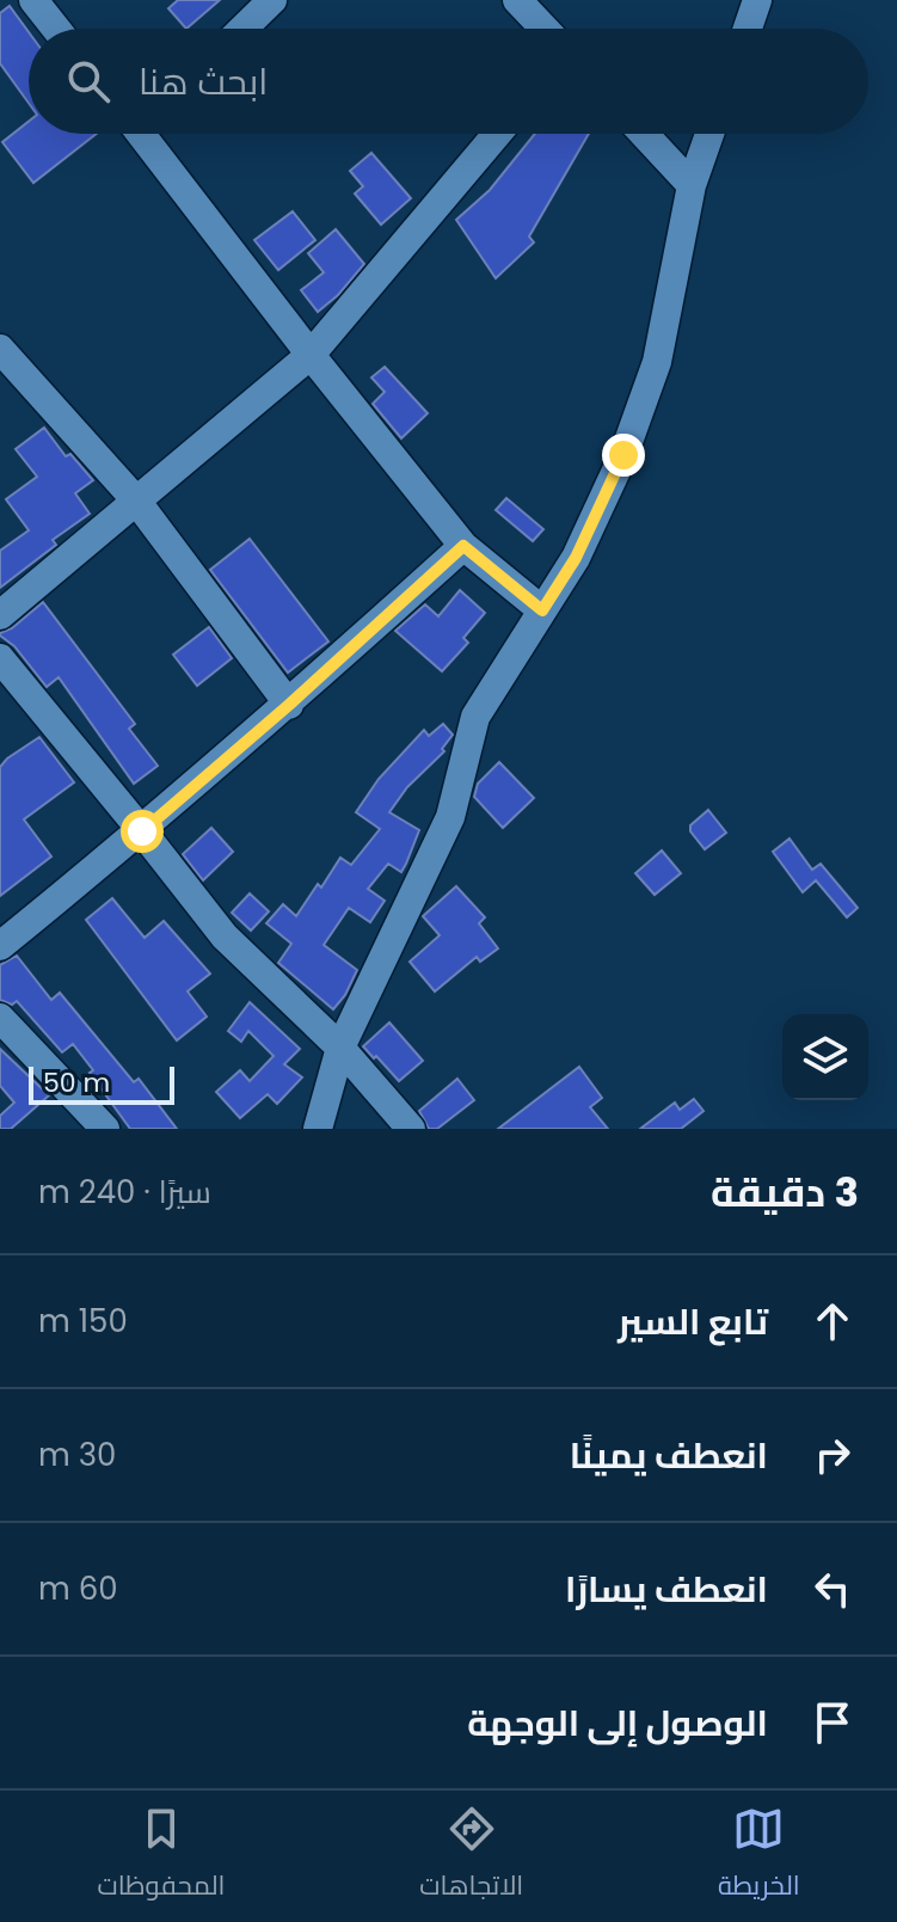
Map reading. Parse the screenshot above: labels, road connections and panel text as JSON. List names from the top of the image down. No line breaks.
{"scale_bar":"50 m","page":{"search":"ابحث هنا","scale":"50 m","heading":["3 دقيقة","سيرًا · 240 m"],"list":[["تابع السير","150 m"],["انعطف يمينًا","30 m"],["انعطف يسارًا","60 m"],"الوصول إلى الوجهة"],"nav":["الخريطة","الاتجاهات","المحفوظات"]}}
